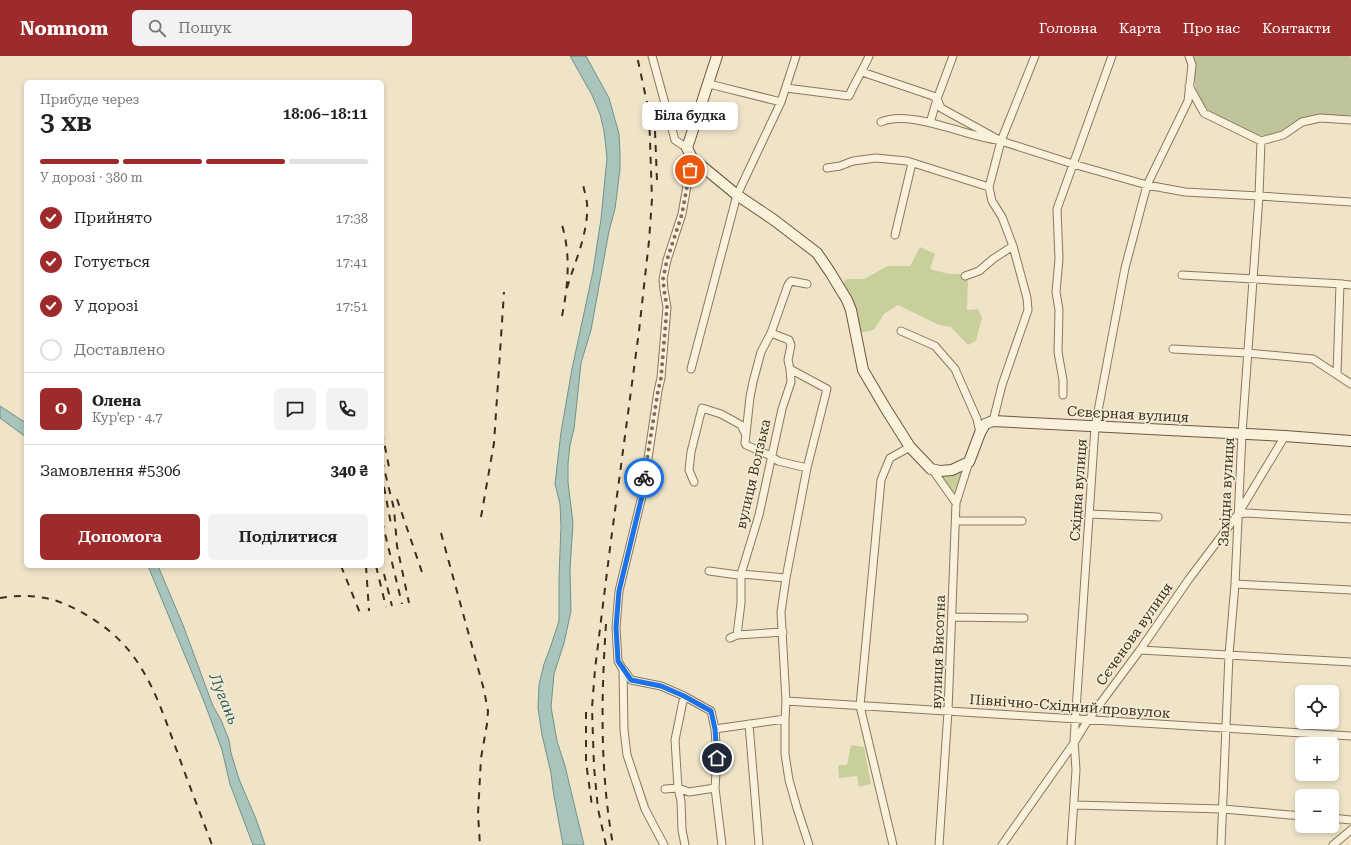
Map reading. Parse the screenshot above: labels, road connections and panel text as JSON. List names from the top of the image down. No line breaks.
{"streets":{"street":["Сєвєрная вулиця","вулиця Волзька","Східна вулиця","Західна вулиця","Сєченова вулиця","вулиця Висотна","Північно-Східний провулок"]},"crossings":[["Сєвєрная вулиця","Східна вулиця"],["Сєвєрная вулиця","Західна вулиця"],["Сєвєрная вулиця","Сєченова вулиця"],["Східна вулиця","Сєченова вулиця"],["Східна вулиця","Північно-Східний провулок"],["Західна вулиця","Сєченова вулиця"],["Західна вулиця","Північно-Східний провулок"],["Сєченова вулиця","Північно-Східний провулок"],["вулиця Висотна","Північно-Східний провулок"]],"water":["Лугань"],"places":["Біла будка"],"page":{"header":"Nomnom","search":"Пошук","nav":["Головна","Карта","Про нас","Контакти"],"heading":["3 хв","Прибуде через","18:06–18:11"],"panel":["Олена","Кур’єр · 4.7","Замовлення #5306","340 ₴"],"bubble":"Біла будка","bar":"У дорозі · 380 m","list":[["Прийнято","17:38"],["Готується","17:41"],["У дорозі","17:51"],"Доставлено"],"round":"О","buttons":["Допомога","Поділитися"],"map_buttons":["+","−"]}}
